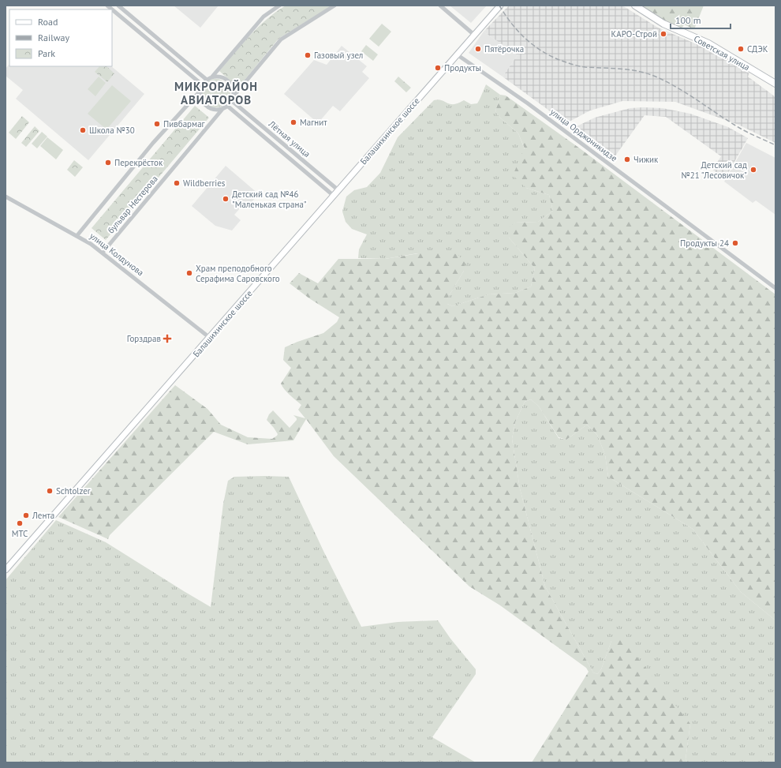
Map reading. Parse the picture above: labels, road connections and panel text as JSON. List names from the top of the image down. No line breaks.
{"streets":{"main road":["Советская улица","Балашихинское шоссе"],"street":["улица Орджоникидзе","Лётная улица","бульвар Нестерова","улица Колдунова"]},"crossings":[["Балашихинское шоссе","улица Орджоникидзе"],["Балашихинское шоссе","Лётная улица"],["Балашихинское шоссе","улица Колдунова"],["Лётная улица","бульвар Нестерова"],["бульвар Нестерова","улица Колдунова"]],"districts":["МИКРОРАЙОН АВИАТОРОВ"],"places":{"other":["КАРО-Строй","Пятёрочка","СДЭК","Газовый узел","Продукты","Магнит","Пивбармаг","Школа №30","Чижик","Перекрёсток","Детский сад №21 \"Лесовичок\"","Wildberries","Детский сад №46 \"Маленькая страна\"","Продукты 24","Храм преподобного Серафима Саровского","Schtolzer","Лента","МТС"],"health":["Горздрав"]},"legend":["Road","Railway","Park"],"scale_bar":"100 m"}
